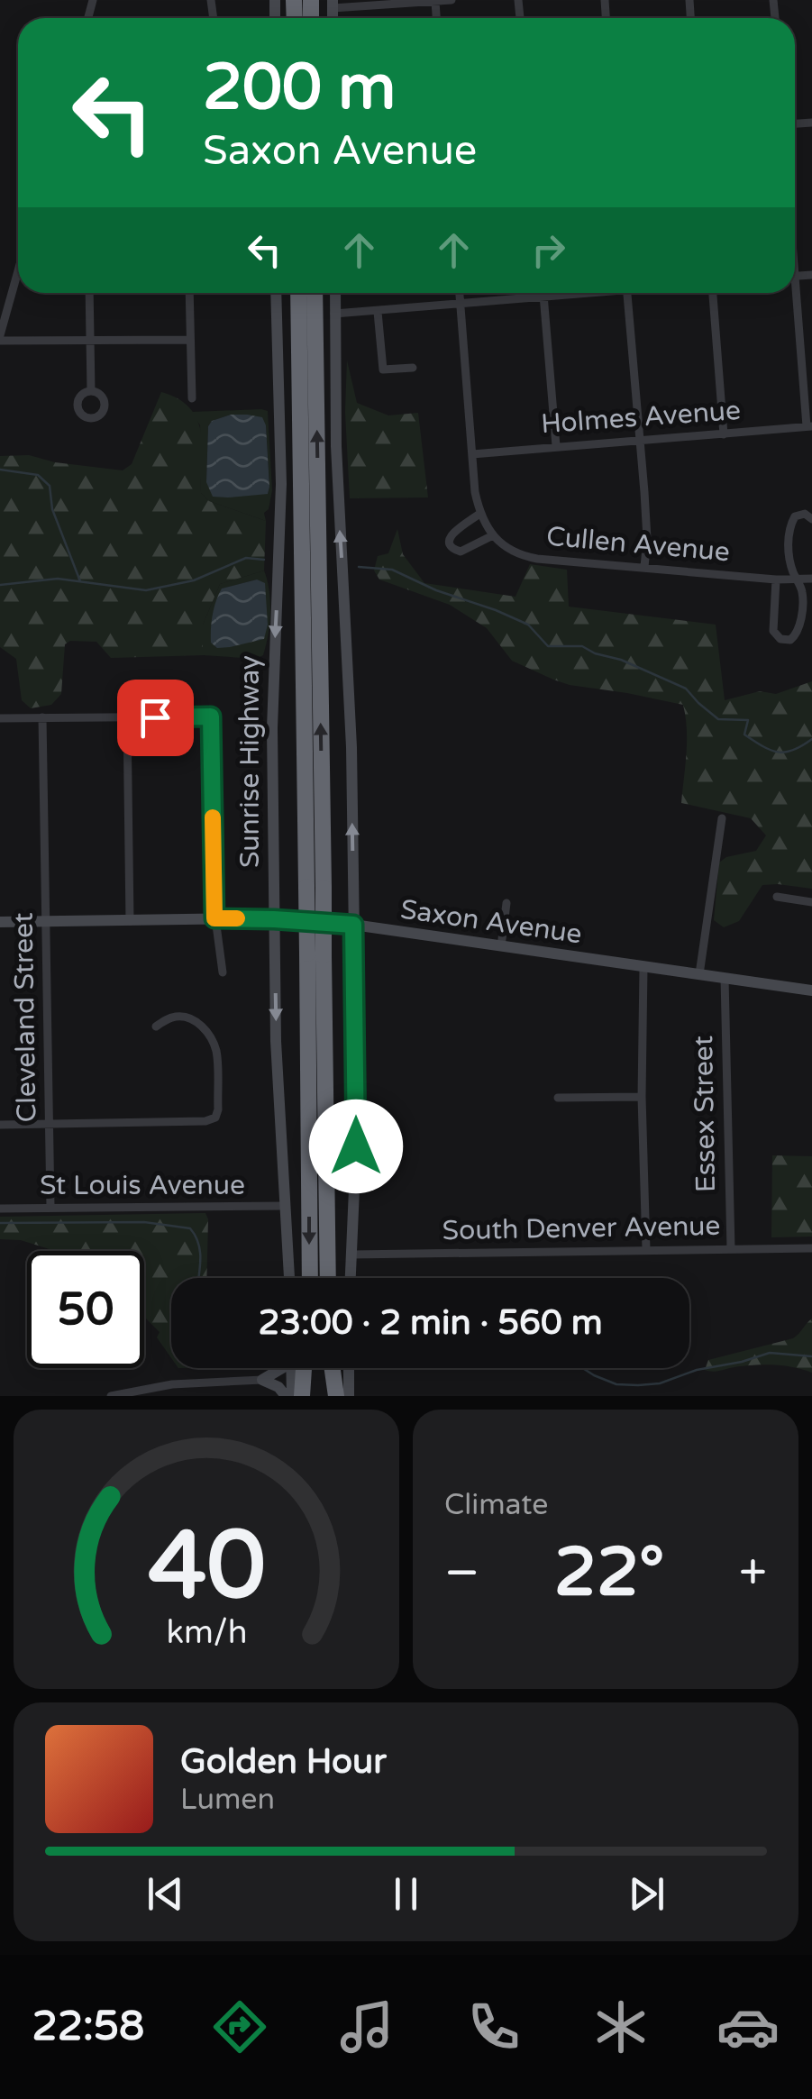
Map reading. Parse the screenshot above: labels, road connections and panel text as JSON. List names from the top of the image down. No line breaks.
{"streets":{"highway":["Sunrise Highway"],"main road":["Saxon Avenue"],"street":["Holmes Avenue","Cullen Avenue","Cleveland Street","Essex Street","St Louis Avenue","South Denver Avenue"]},"crossings":[["Sunrise Highway","Saxon Avenue"],["Sunrise Highway","St Louis Avenue"],["Saxon Avenue","Cleveland Street"],["Saxon Avenue","Essex Street"],["Cleveland Street","St Louis Avenue"],["Essex Street","South Denver Avenue"]],"page":{"turn":["200 m","Saxon Avenue"],"limit":"50","trip":"23:00 · 2 min · 560 m","tile":"Climate","heat":["−","22°","+"],"song":["Golden Hour","Lumen"],"tabs":"22:58","gauge":["40","km/h"]}}
